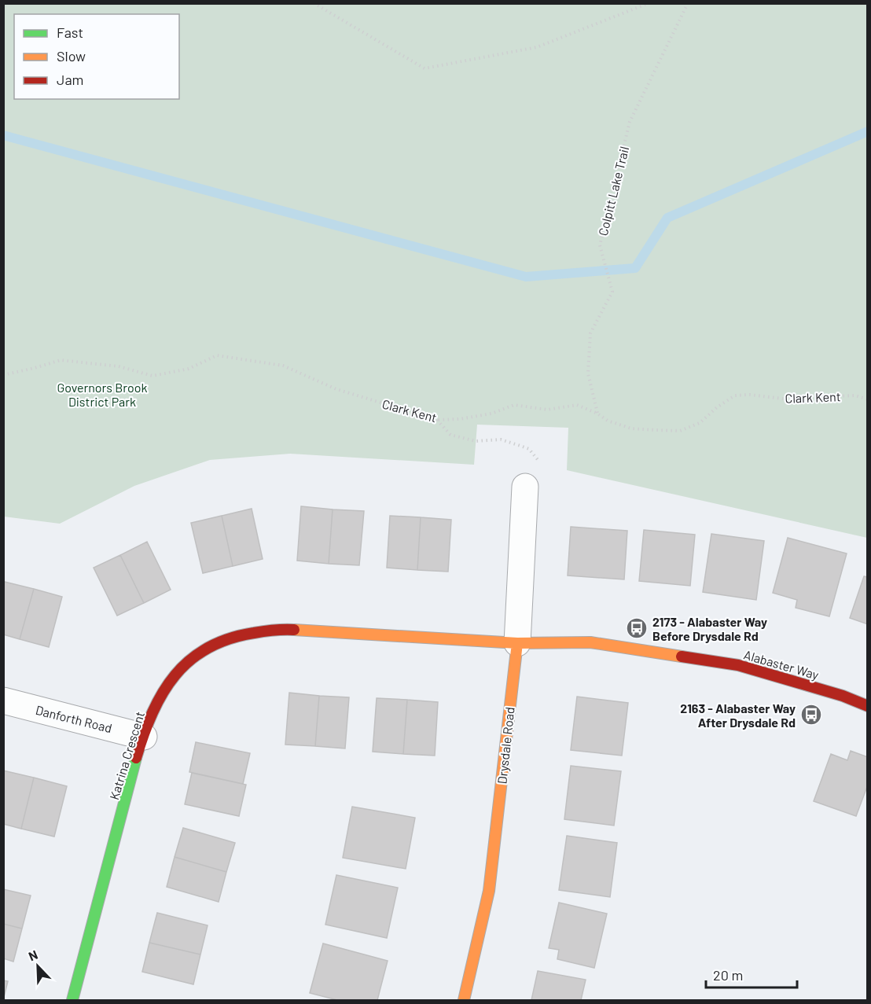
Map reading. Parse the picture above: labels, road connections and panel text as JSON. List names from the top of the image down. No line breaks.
{"streets":{"street":["Alabaster Way","Danforth Road","Drysdale Road","Katrina Crescent"],"path":["Colpitt Lake Trail","Clark Kent"]},"crossings":[["Colpitt Lake Trail","Clark Kent"],["Alabaster Way","Drysdale Road"],["Alabaster Way","Katrina Crescent"],["Danforth Road","Katrina Crescent"],["Drysdale Road","Katrina Crescent"]],"parks":["Governors Brook District Park"],"places":{"bus stop":["2173 - Alabaster Way Before Drysdale Rd","2163 - Alabaster Way After Drysdale Rd"]},"legend":["Fast","Slow","Jam"],"scale_bar":"20 m","north":"top left"}
